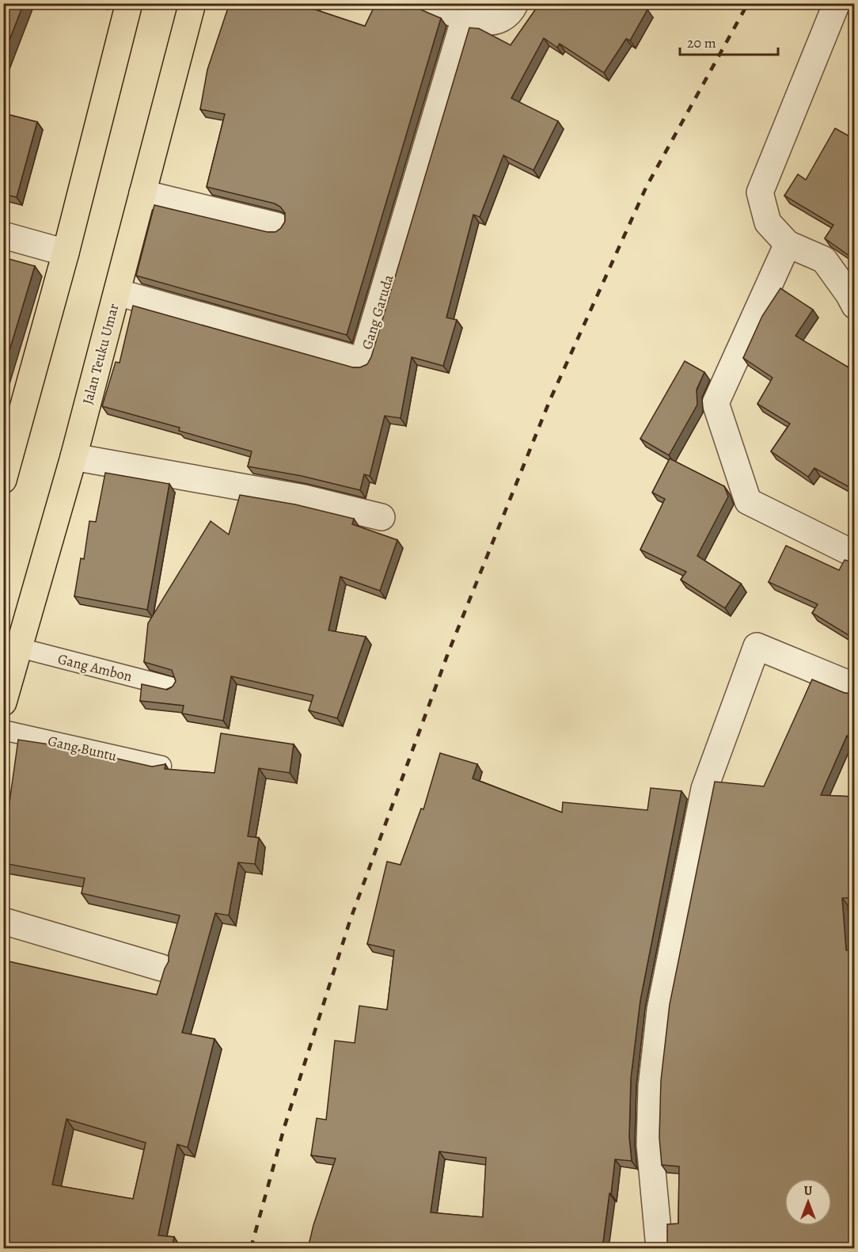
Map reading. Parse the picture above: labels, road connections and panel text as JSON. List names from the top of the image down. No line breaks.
{"streets":{"highway":["Jalan Teuku Umar"],"street":["Gang Garuda"],"lane":["Gang Ambon","Gang Buntu"]},"crossings":[["Gang Garuda","Jalan Teuku Umar"],["Jalan Teuku Umar","Gang Ambon"]],"scale_bar":"20 m","north":"top"}
